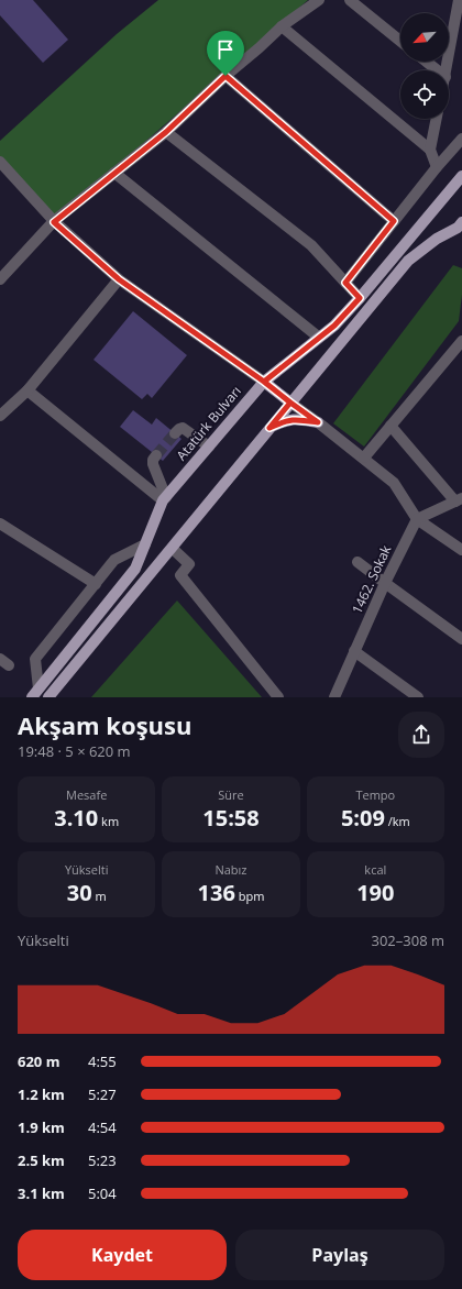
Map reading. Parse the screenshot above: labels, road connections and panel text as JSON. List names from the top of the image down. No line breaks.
{"streets":{"main road":["Atatürk Bulvarı"],"street":["1462. Sokak"]},"north":"bottom left","page":{"heading":["Akşam koşusu","19:48 · 5 × 620 m"],"stats":[["Mesafe","3.10 km"],["Süre","15:58"],["Tempo","5:09 /km"],["Yükselti","30 m"],["Nabız","136 bpm"],["kcal","190"]],"chart":["Yükselti","302–308 m"],"list":[{"name":"620 m","note":"4:55"},{"name":"1.2 km","note":"5:27"},{"name":"1.9 km","note":"4:54"},{"name":"2.5 km","note":"5:23"},{"name":"3.1 km","note":"5:04"}],"buttons":["Kaydet","Paylaş"]}}
